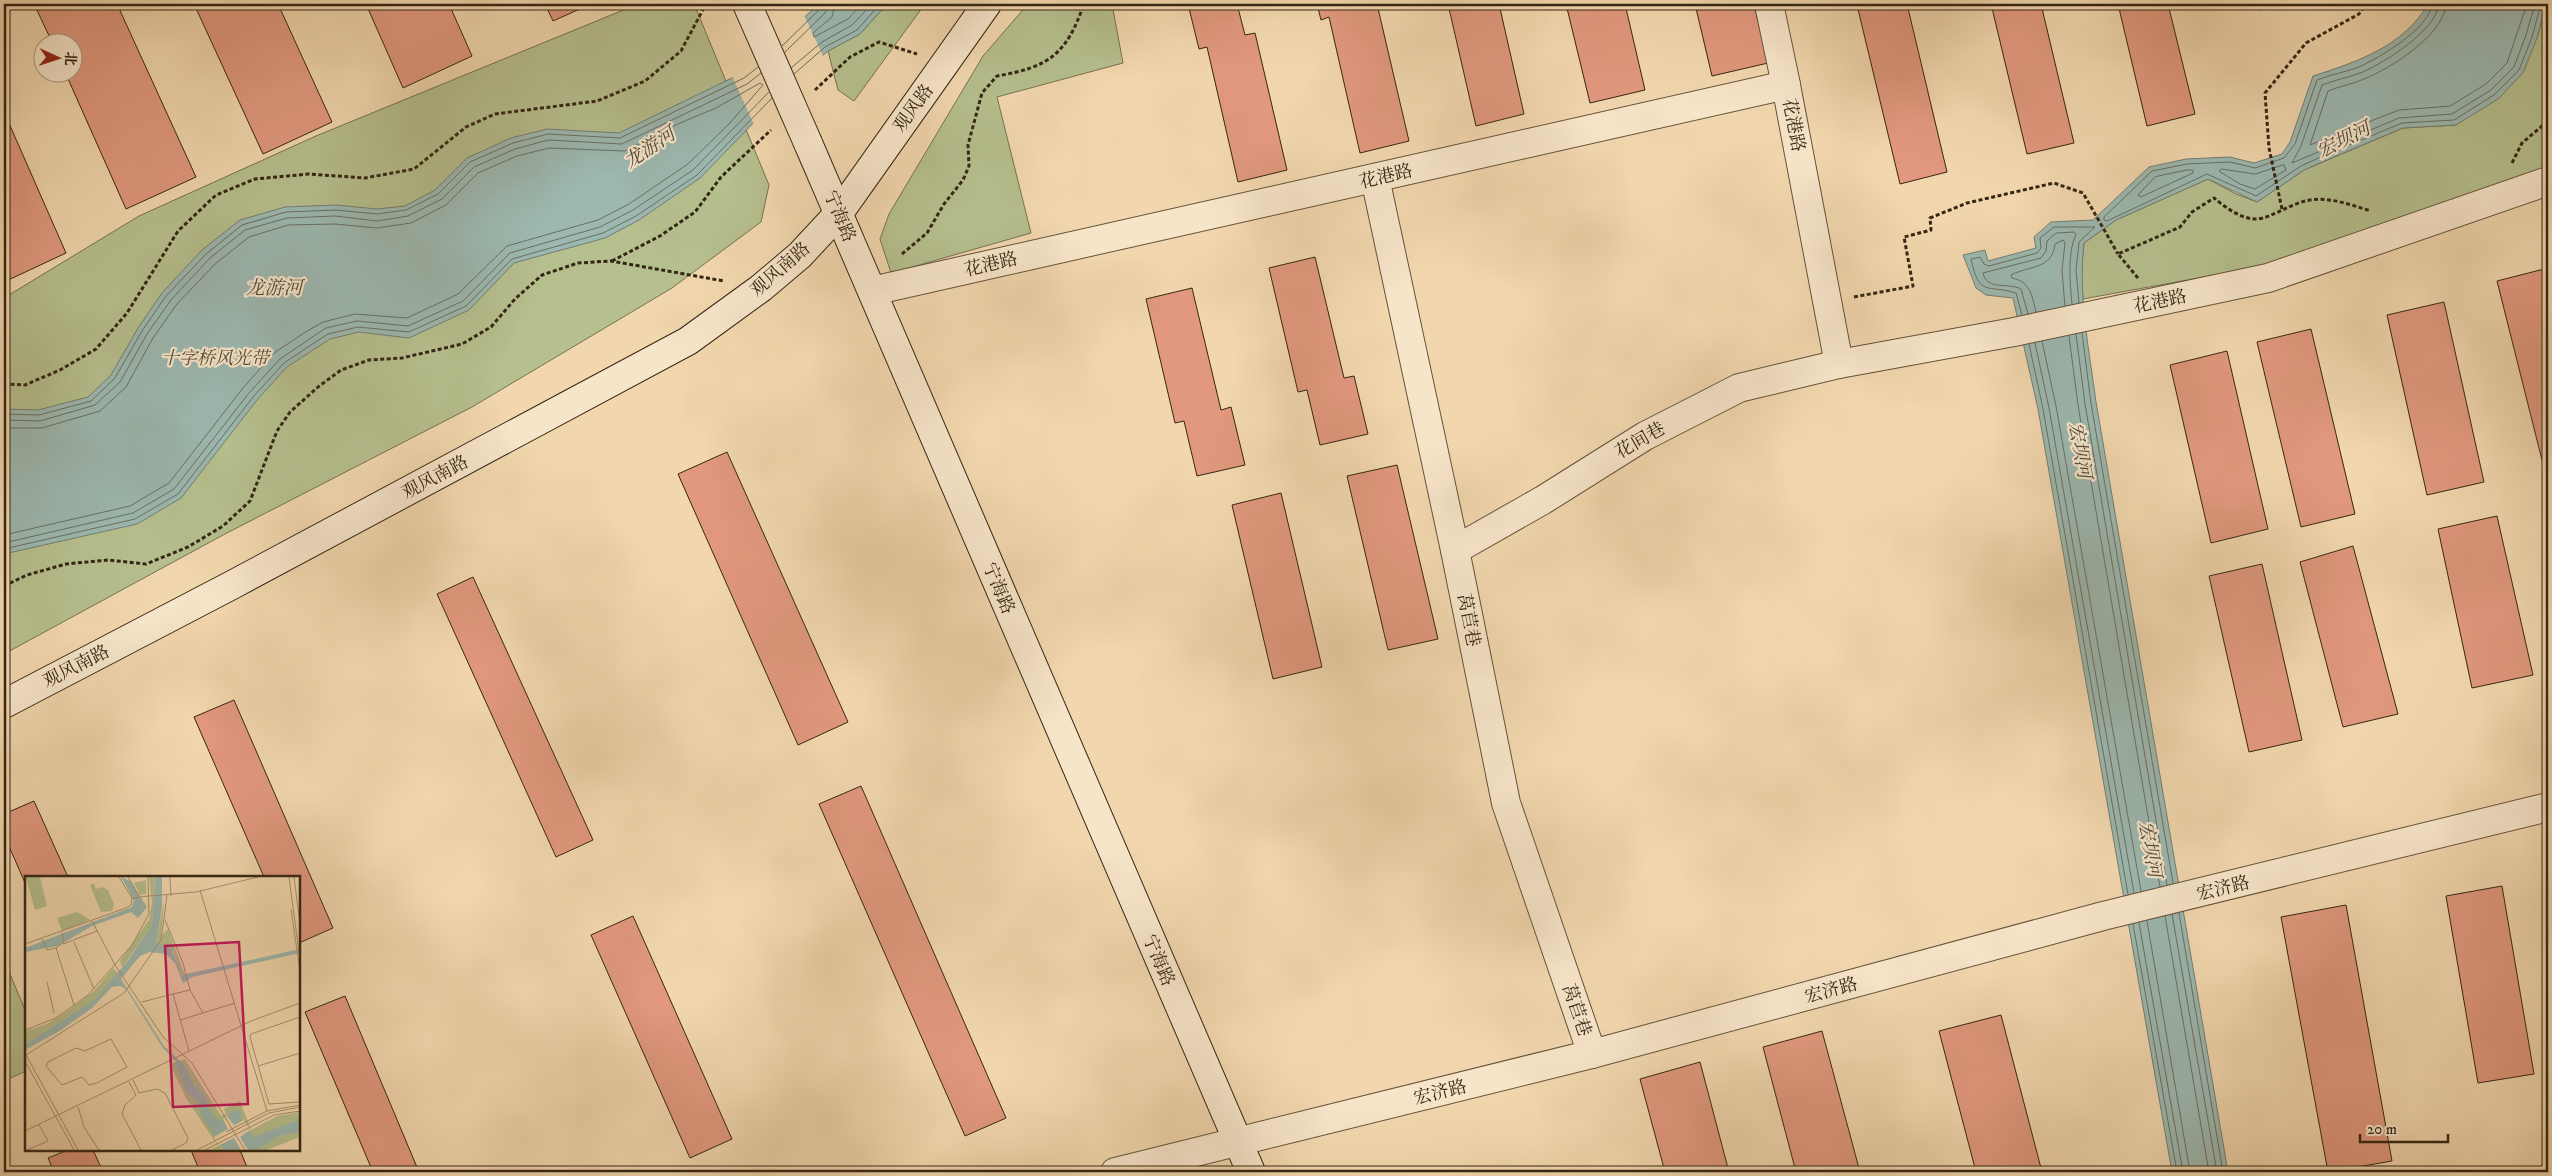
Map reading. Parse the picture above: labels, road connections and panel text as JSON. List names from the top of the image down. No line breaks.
{"streets":{"street":["观风路","花港路","宁海路","观风南路","花间巷","莴苣巷","宏济路"]},"crossings":[["观风路","宁海路"],["观风路","观风南路"],["花港路","宁海路"],["花港路","花间巷"],["花港路","莴苣巷"],["宁海路","观风南路"],["宁海路","宏济路"],["花间巷","莴苣巷"],["莴苣巷","宏济路"]],"water":["宏坝河","龙游河"],"parks":["十字桥风光带"],"scale_bar":"20 m","north":"right"}
